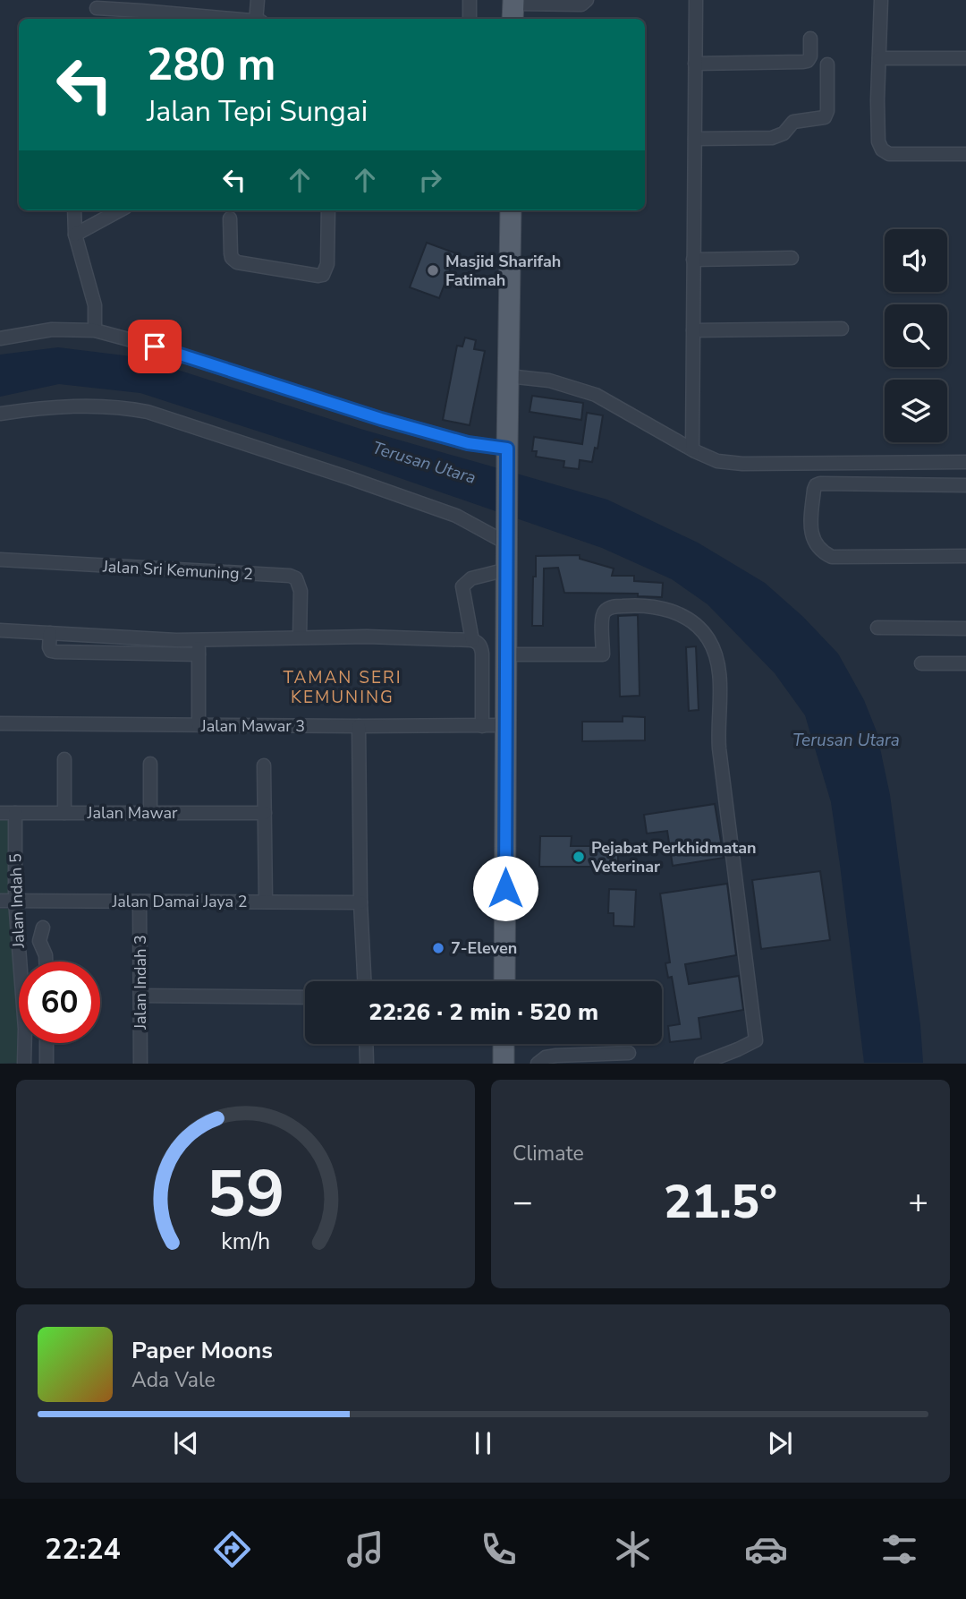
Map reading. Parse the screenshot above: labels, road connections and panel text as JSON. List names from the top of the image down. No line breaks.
{"streets":{"street":["Jalan Sri Kemuning 2","Jalan Mawar 3","Jalan Mawar","Jalan Indah 5","Jalan Damai Jaya 2","Jalan Indah 3"]},"crossings":[["Jalan Mawar","Jalan Indah 5"],["Jalan Indah 5","Jalan Damai Jaya 2"],["Jalan Damai Jaya 2","Jalan Indah 3"]],"districts":["TAMAN SERI KEMUNING"],"water":["Terusan Utara"],"places":["Masjid Sharifah Fatimah","Pejabat Perkhidmatan Veterinar","7-Eleven"],"page":{"turn":["280 m","Jalan Tepi Sungai"],"limit":"60","trip":"22:26 · 2 min · 520 m","tile":"Climate","heat":["−","21.5°","+"],"song":["Paper Moons","Ada Vale"],"tabs":"22:24","gauge":["59","km/h"]}}
